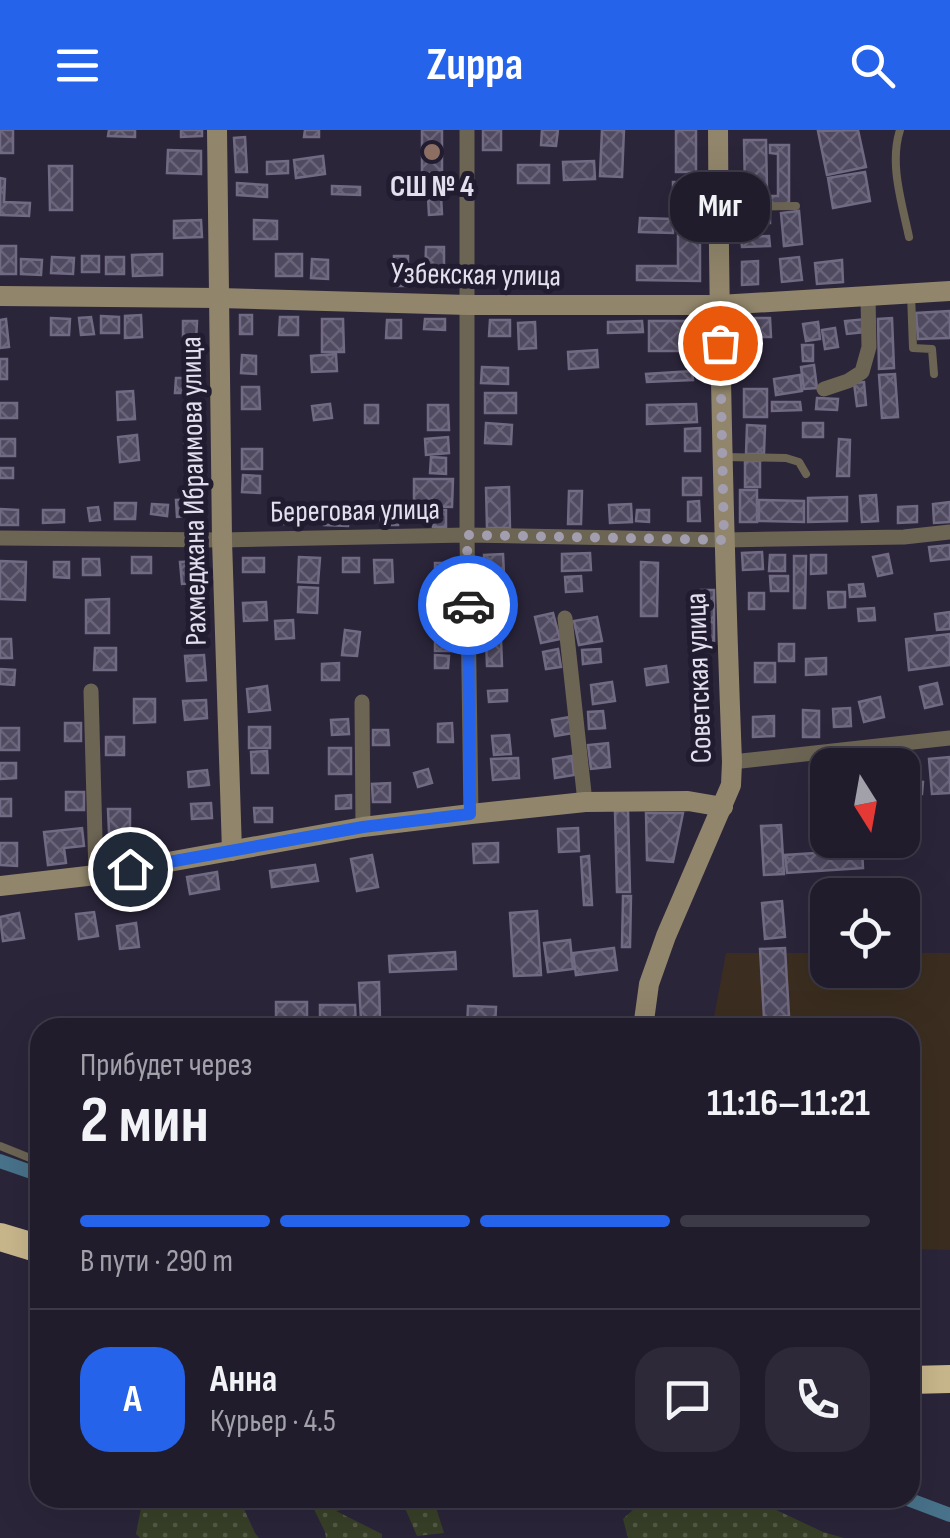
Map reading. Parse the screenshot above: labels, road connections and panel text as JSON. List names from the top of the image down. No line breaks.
{"streets":{"street":["Узбекская улица","Рахмеджана Ибраимова улица","Береговая улица","Советская улица"]},"crossings":[["Узбекская улица","Рахмеджана Ибраимова улица"],["Узбекская улица","Советская улица"],["Рахмеджана Ибраимова улица","Береговая улица"],["Береговая улица","Советская улица"]],"places":["СШ № 4","Миг"],"north":"bottom","page":{"header":"Zuppa","bubble":"Миг","heading":["2 мин","Прибудет через","11:16–11:21"],"panel":["Анна","Курьер · 4.5"],"bar":"В пути · 290 m","round":"А"}}
